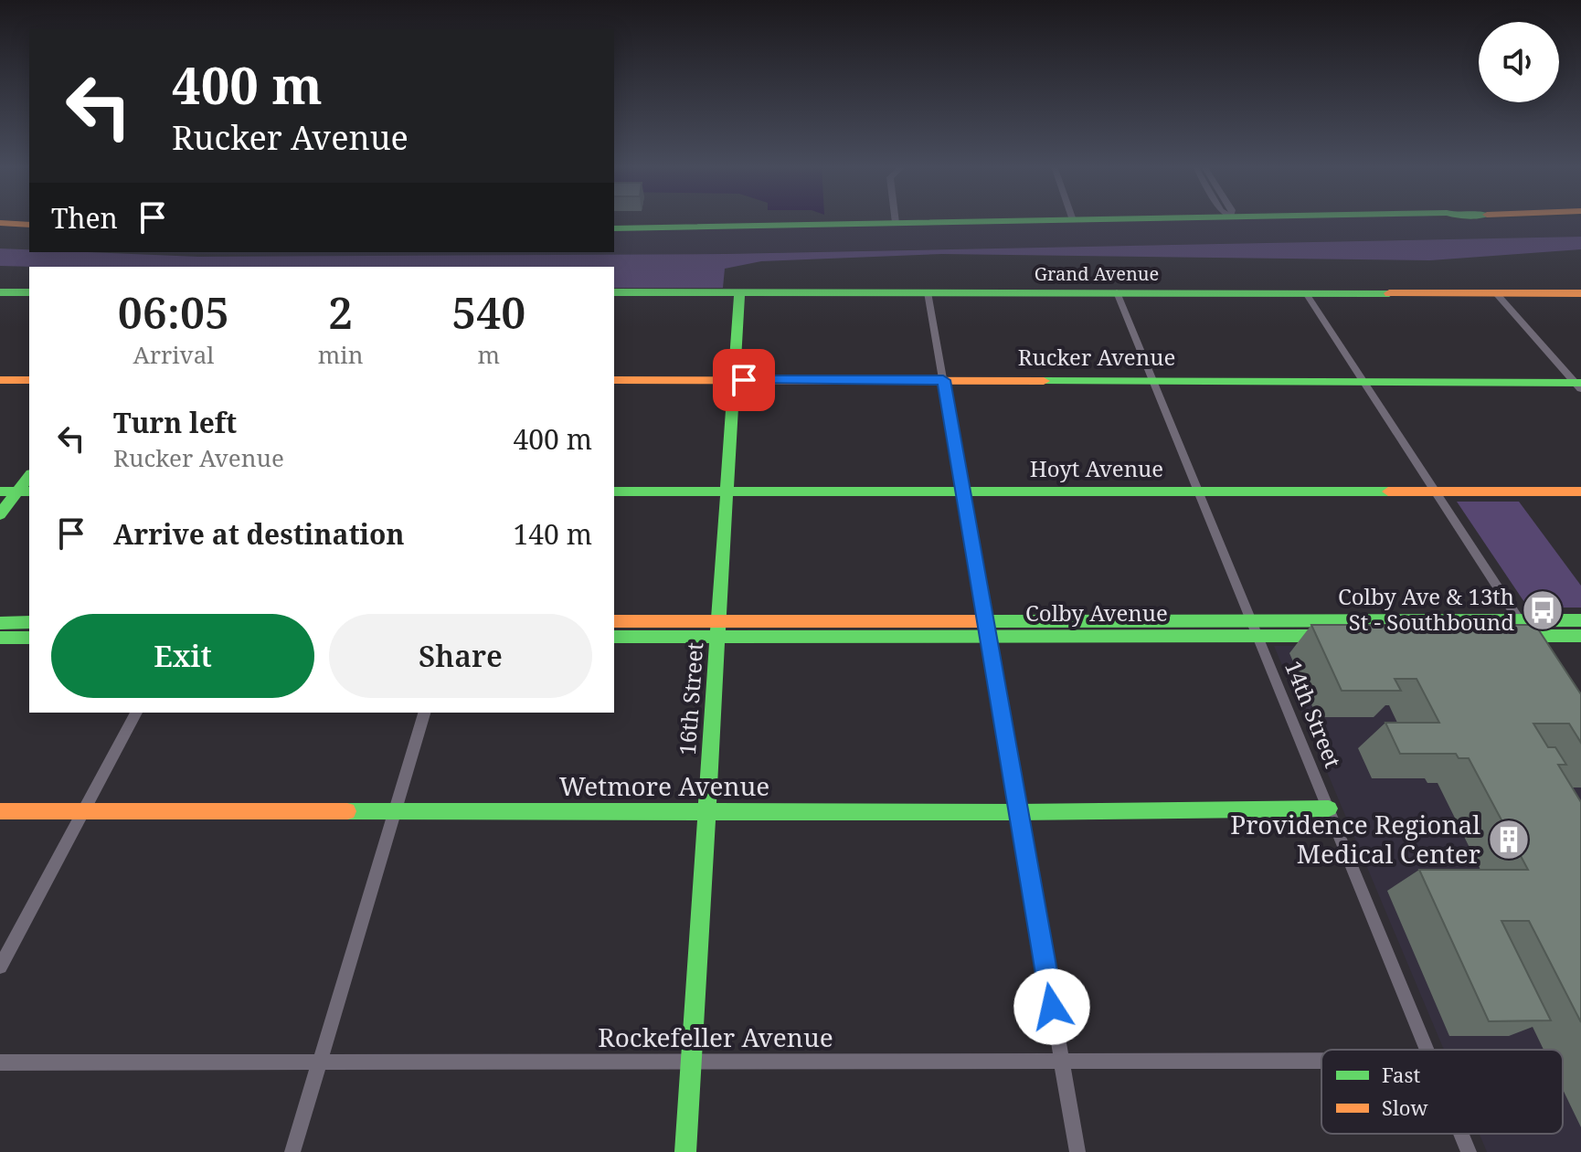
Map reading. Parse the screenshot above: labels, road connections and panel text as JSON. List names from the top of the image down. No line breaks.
{"streets":{"street":["Grand Avenue","Rucker Avenue","Hoyt Avenue","Colby Avenue","16th Street","14th Street","Wetmore Avenue","Rockefeller Avenue"]},"crossings":[["Grand Avenue","16th Street"],["Grand Avenue","14th Street"],["Rucker Avenue","16th Street"],["Rucker Avenue","14th Street"],["Hoyt Avenue","16th Street"],["Hoyt Avenue","14th Street"],["Colby Avenue","16th Street"],["Colby Avenue","14th Street"],["16th Street","Wetmore Avenue"],["16th Street","Rockefeller Avenue"],["14th Street","Wetmore Avenue"]],"places":{"bus stop":["Colby Ave & 13th St - Southbound"],"building":["Providence Regional Medical Center"]},"legend":["Fast","Slow"],"page":{"turn":["400 m","Rucker Avenue"],"then":"Then","eta":["06:05","Arrival","2","min","540","m"],"list":[{"name":"Turn left","note":"Rucker Avenue","value":"400 m"},{"name":"Arrive at destination","value":"140 m"}],"buttons":["Exit","Share"]}}
